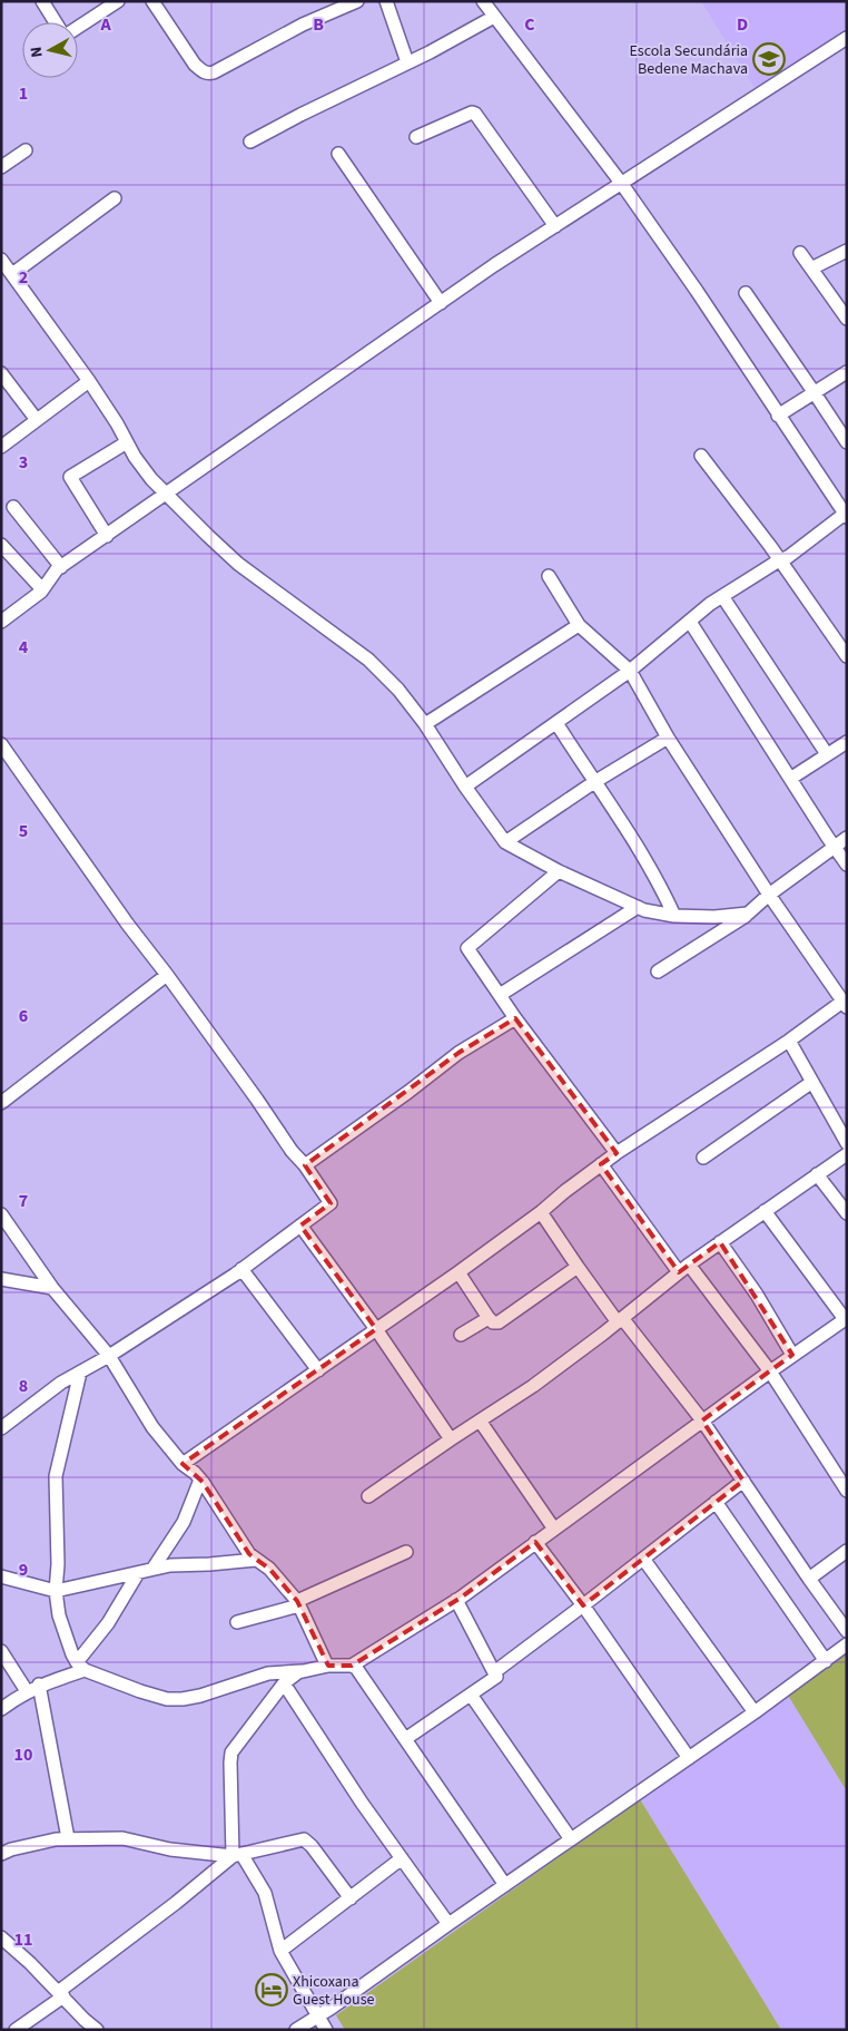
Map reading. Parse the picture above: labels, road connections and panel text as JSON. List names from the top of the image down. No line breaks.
{"places":{"school or university":["Escola Secundária Bedene Machava"],"hotel":["Xhicoxana Guest House"]},"north":"left","grid":{"columns":["A","B","C","D"],"rows":["1","2","3","4","5","6","7","8","9","10","11"]}}
